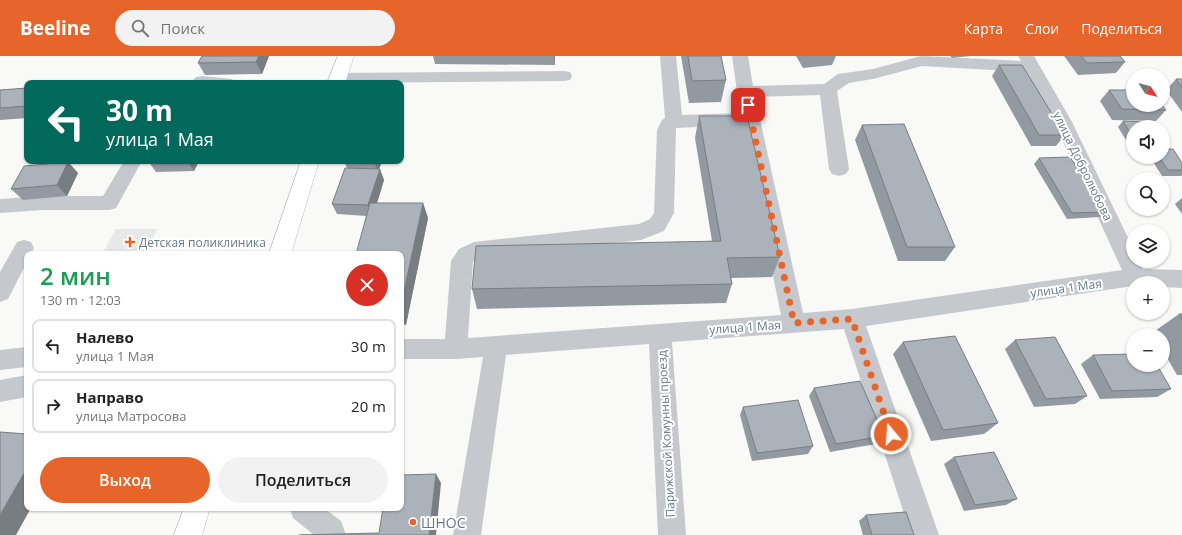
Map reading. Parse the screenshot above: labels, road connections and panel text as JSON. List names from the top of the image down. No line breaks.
{"streets":{"street":["улица Добролюбова","улица 1 Мая","Парижской Комунны проезд"]},"crossings":[["улица 1 Мая","Парижской Комунны проезд"]],"places":{"health":["Детская поликлиника"],"other":["ШНОС"]},"north":"bottom right","page":{"header":"Beeline","search":"Поиск","nav":["Карта","Слои","Поделиться"],"map_buttons":["+","−"],"turn":["30 m","улица 1 Мая"],"heading":["2 мин","130 m · 12:03"],"list":[{"name":"Налево","note":"улица 1 Мая","value":"30 m"},{"name":"Направо","note":"улица Матросова","value":"20 m"}],"buttons":["Выход","Поделиться"]}}
